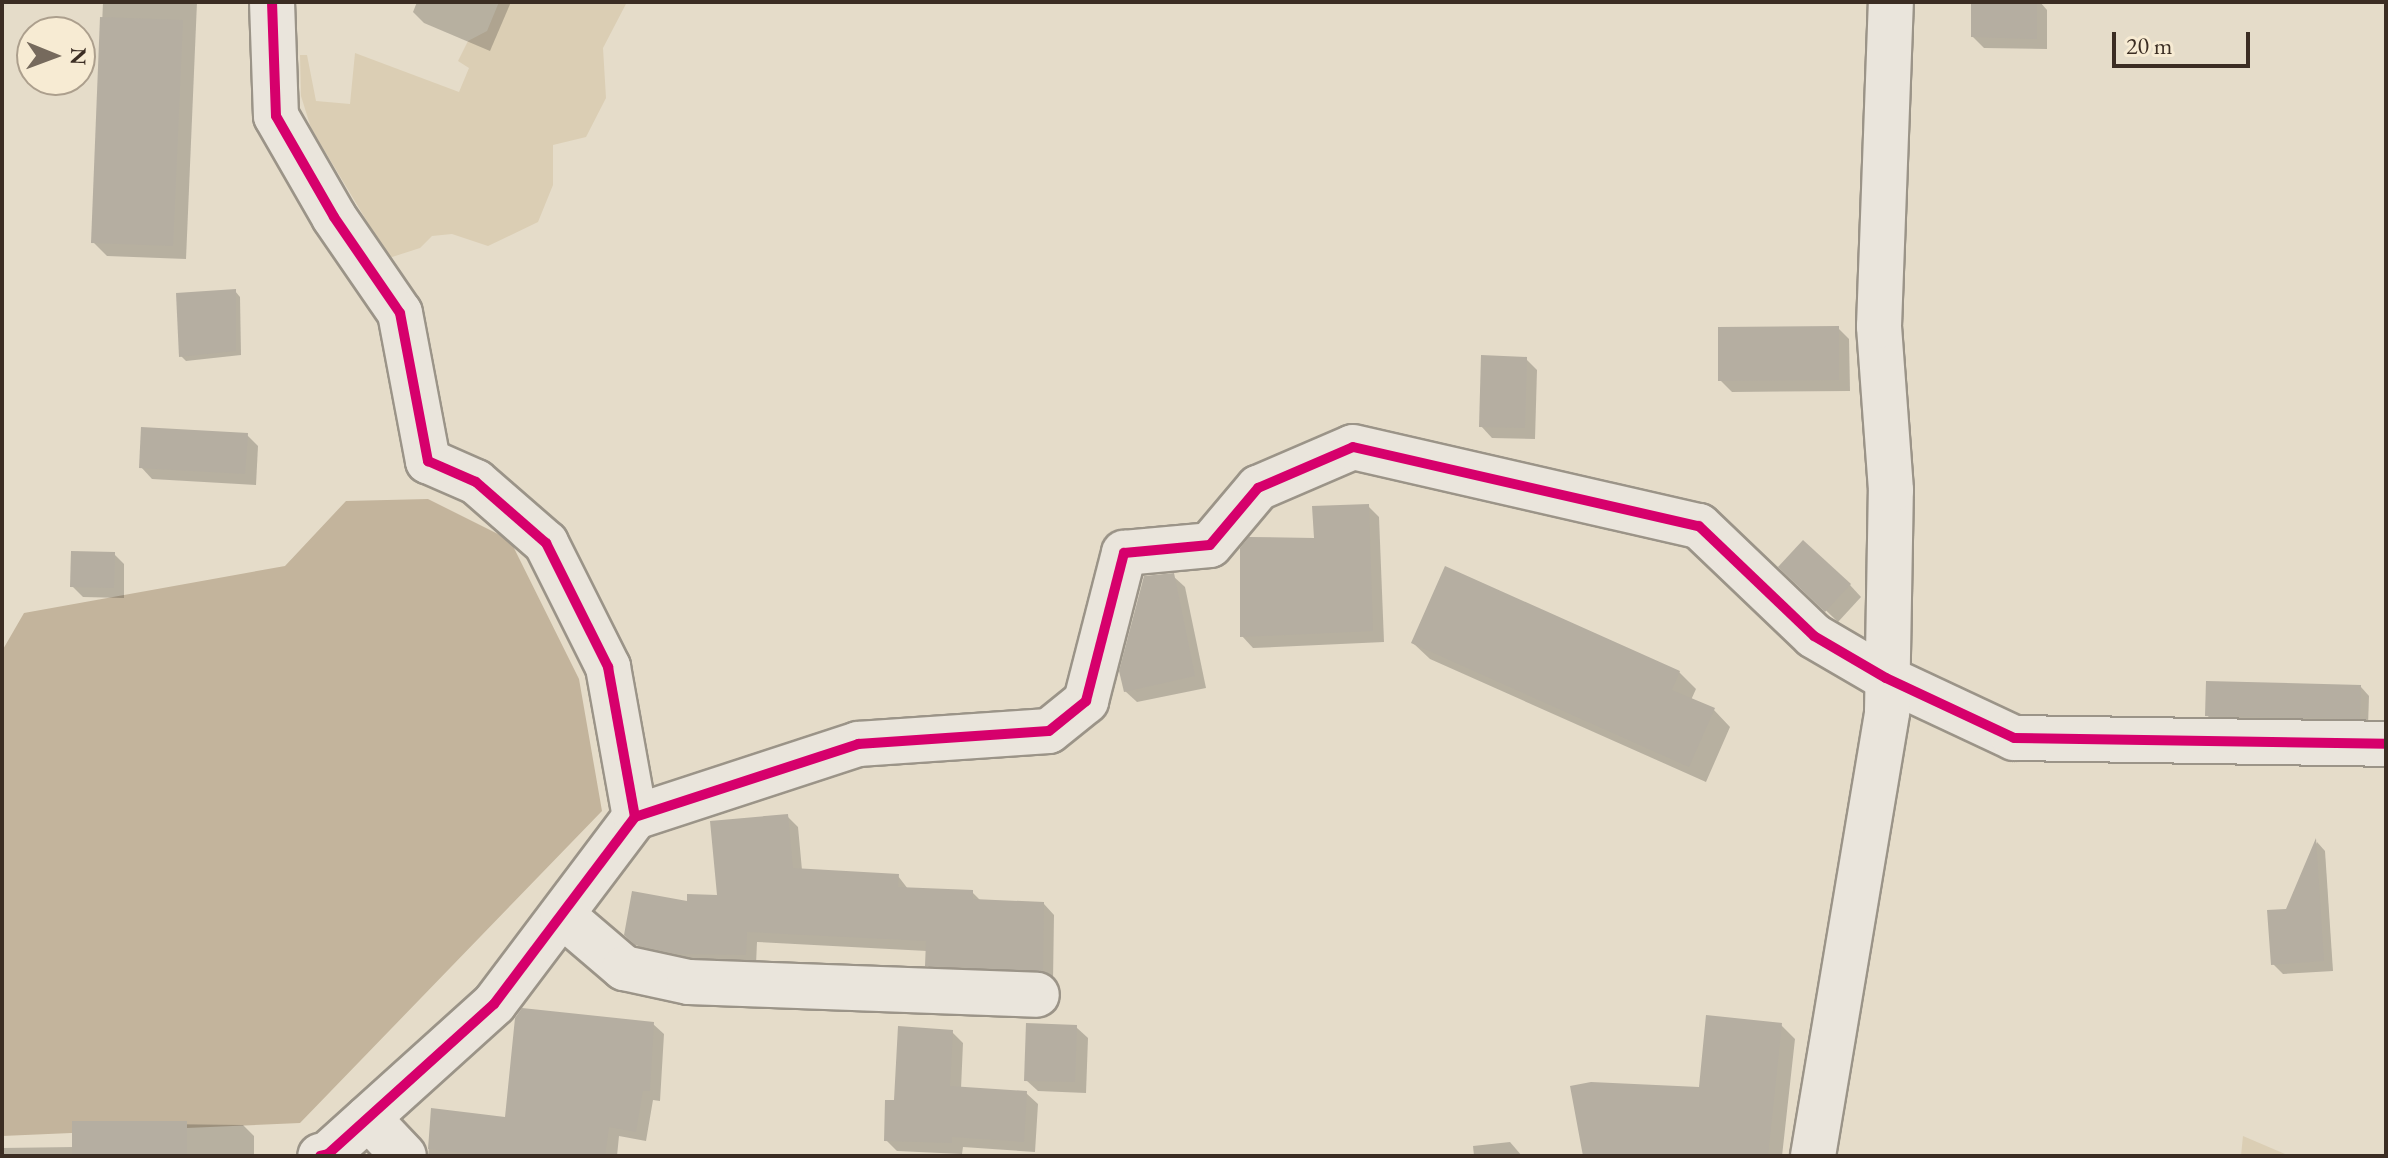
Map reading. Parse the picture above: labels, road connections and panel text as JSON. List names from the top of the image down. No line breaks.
{"scale_bar":"20 m","north":"right"}
